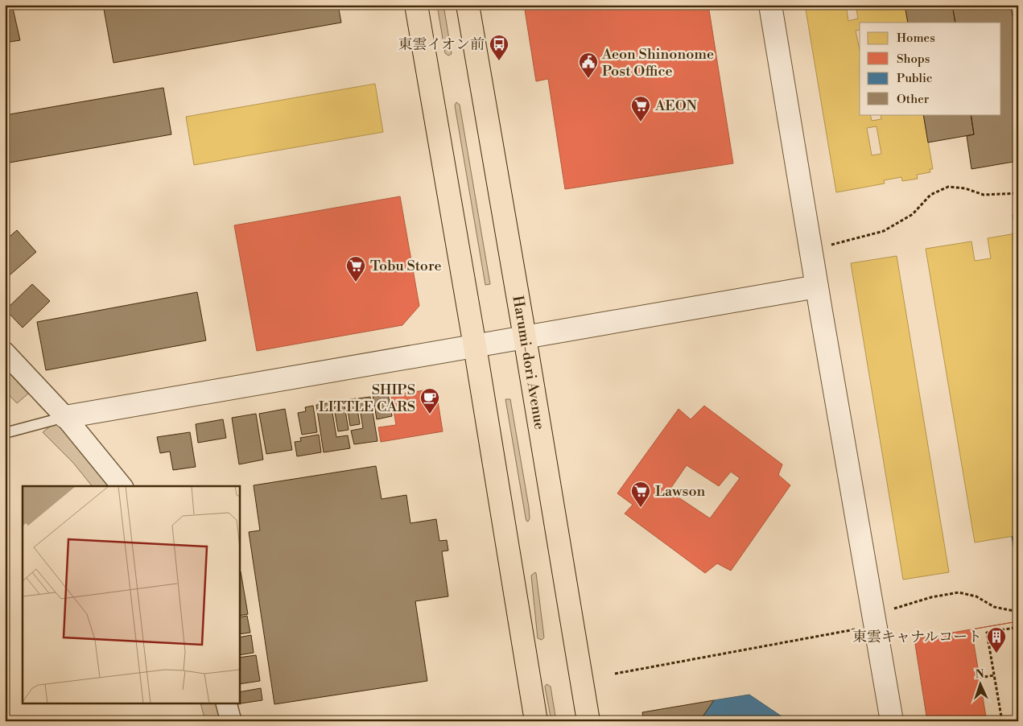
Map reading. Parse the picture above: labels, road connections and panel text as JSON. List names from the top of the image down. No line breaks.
{"streets":{"main road":["Harumi-dori Avenue"]},"places":{"bus stop":["東雲イオン前"],"public building":["Aeon Shinonome Post Office"],"supermarket":["AEON","Tobu Store","Lawson"],"cafe":["SHIPS LITTLE CARS"],"building":["東雲キャナルコート"]},"legend":["Homes","Shops","Public","Other"],"north":"top"}
